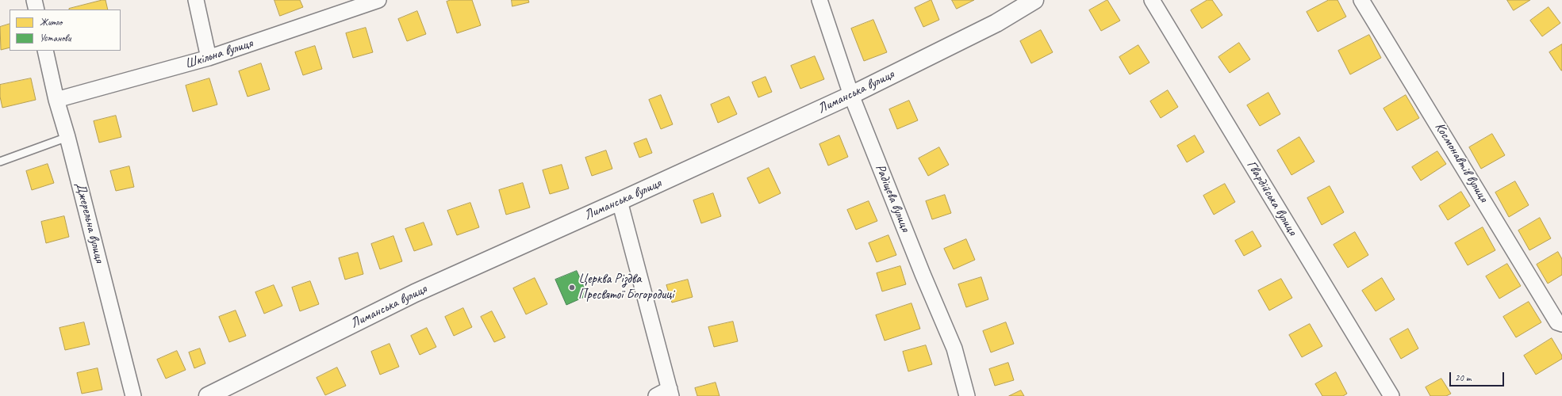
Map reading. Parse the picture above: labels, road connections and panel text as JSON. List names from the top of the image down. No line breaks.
{"streets":{"street":["Шкільна вулиця","Лиманська вулиця","Космонавтів вулиця","Радіщева вулиця","Гвардійська вулиця","Джерельна вулиця"]},"crossings":[["Шкільна вулиця","Джерельна вулиця"],["Лиманська вулиця","Радіщева вулиця"]],"places":["Церква Різдва Пресвятої Богородиці"],"legend":["Житло","Установи"],"scale_bar":"20 m"}
